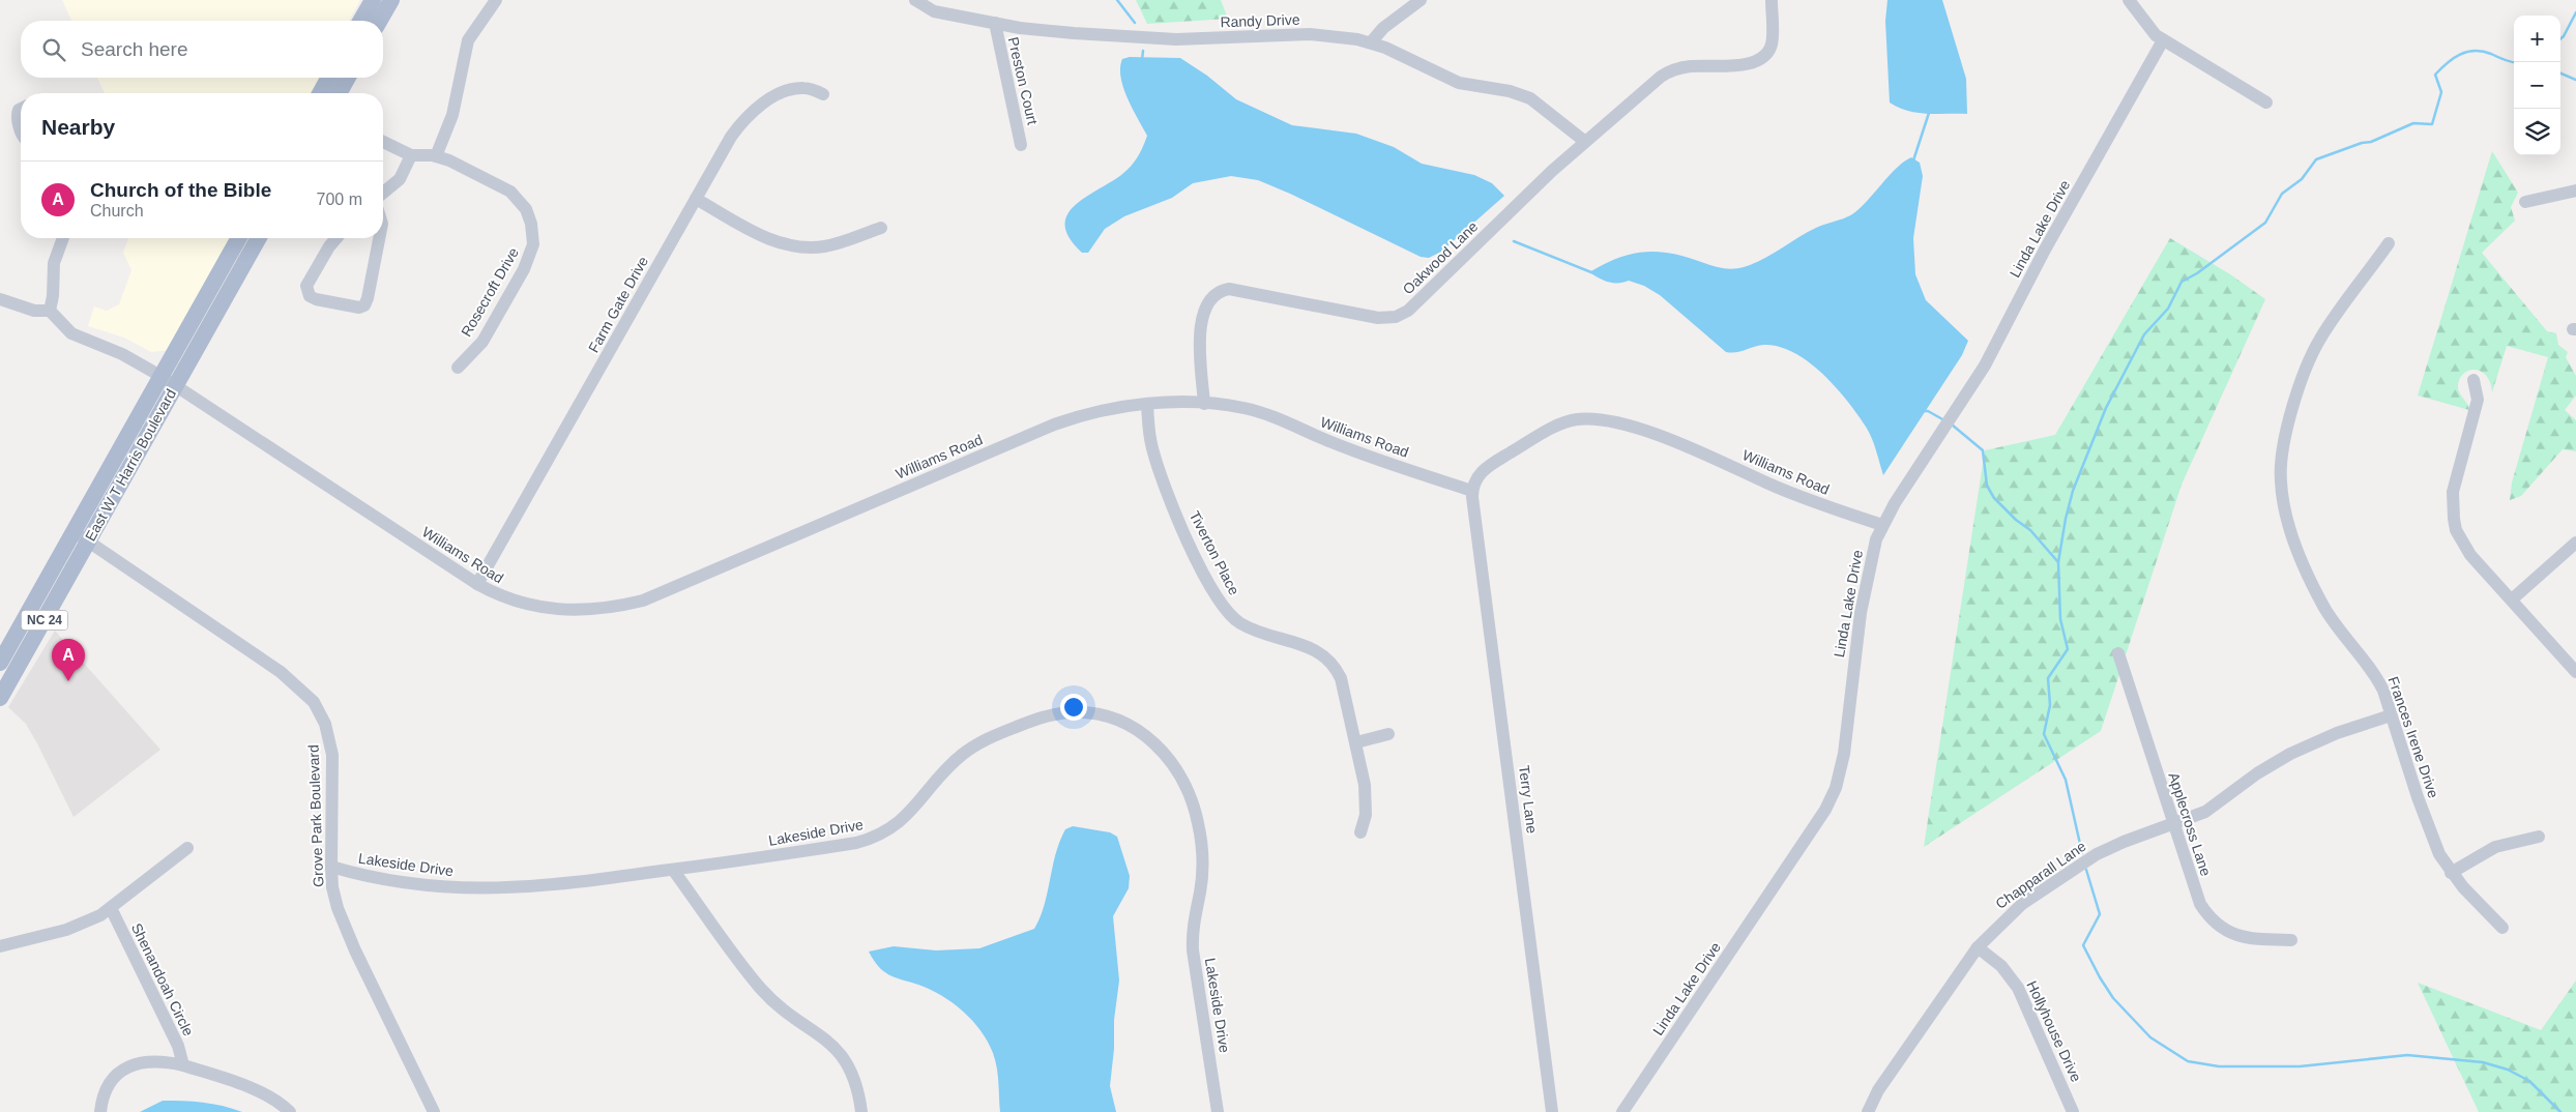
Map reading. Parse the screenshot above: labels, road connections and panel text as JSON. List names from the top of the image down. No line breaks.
{"streets":{"main road":["East W T Harris Boulevard","NC 24"],"street":["Randy Drive","Preston Court","Linda Lake Drive","Oakwood Lane","Rosecroft Drive","Farm Gate Drive","Williams Road","Tiverton Place","Frances Irene Drive","Terry Lane","Grove Park Boulevard","Applecross Lane","Lakeside Drive","Chapparall Lane","Shenandoah Circle","Hollyhouse Drive"]},"crossings":[["Randy Drive","Preston Court"],["Randy Drive","Oakwood Lane"],["Linda Lake Drive","Williams Road"],["Oakwood Lane","Williams Road"],["Farm Gate Drive","Williams Road"],["Williams Road","East W T Harris Boulevard"],["Williams Road","Tiverton Place"],["Williams Road","Terry Lane"],["East W T Harris Boulevard","Grove Park Boulevard"],["Frances Irene Drive","Chapparall Lane"],["Grove Park Boulevard","Lakeside Drive"],["Applecross Lane","Chapparall Lane"],["Chapparall Lane","Hollyhouse Drive"]],"page":{"map_buttons":["+","−"],"search":"Search here","heading":"Nearby","list":[{"mark":"A","name":"Church of the Bible","note":"Church","value":"700 m"}],"pins":"A"}}
